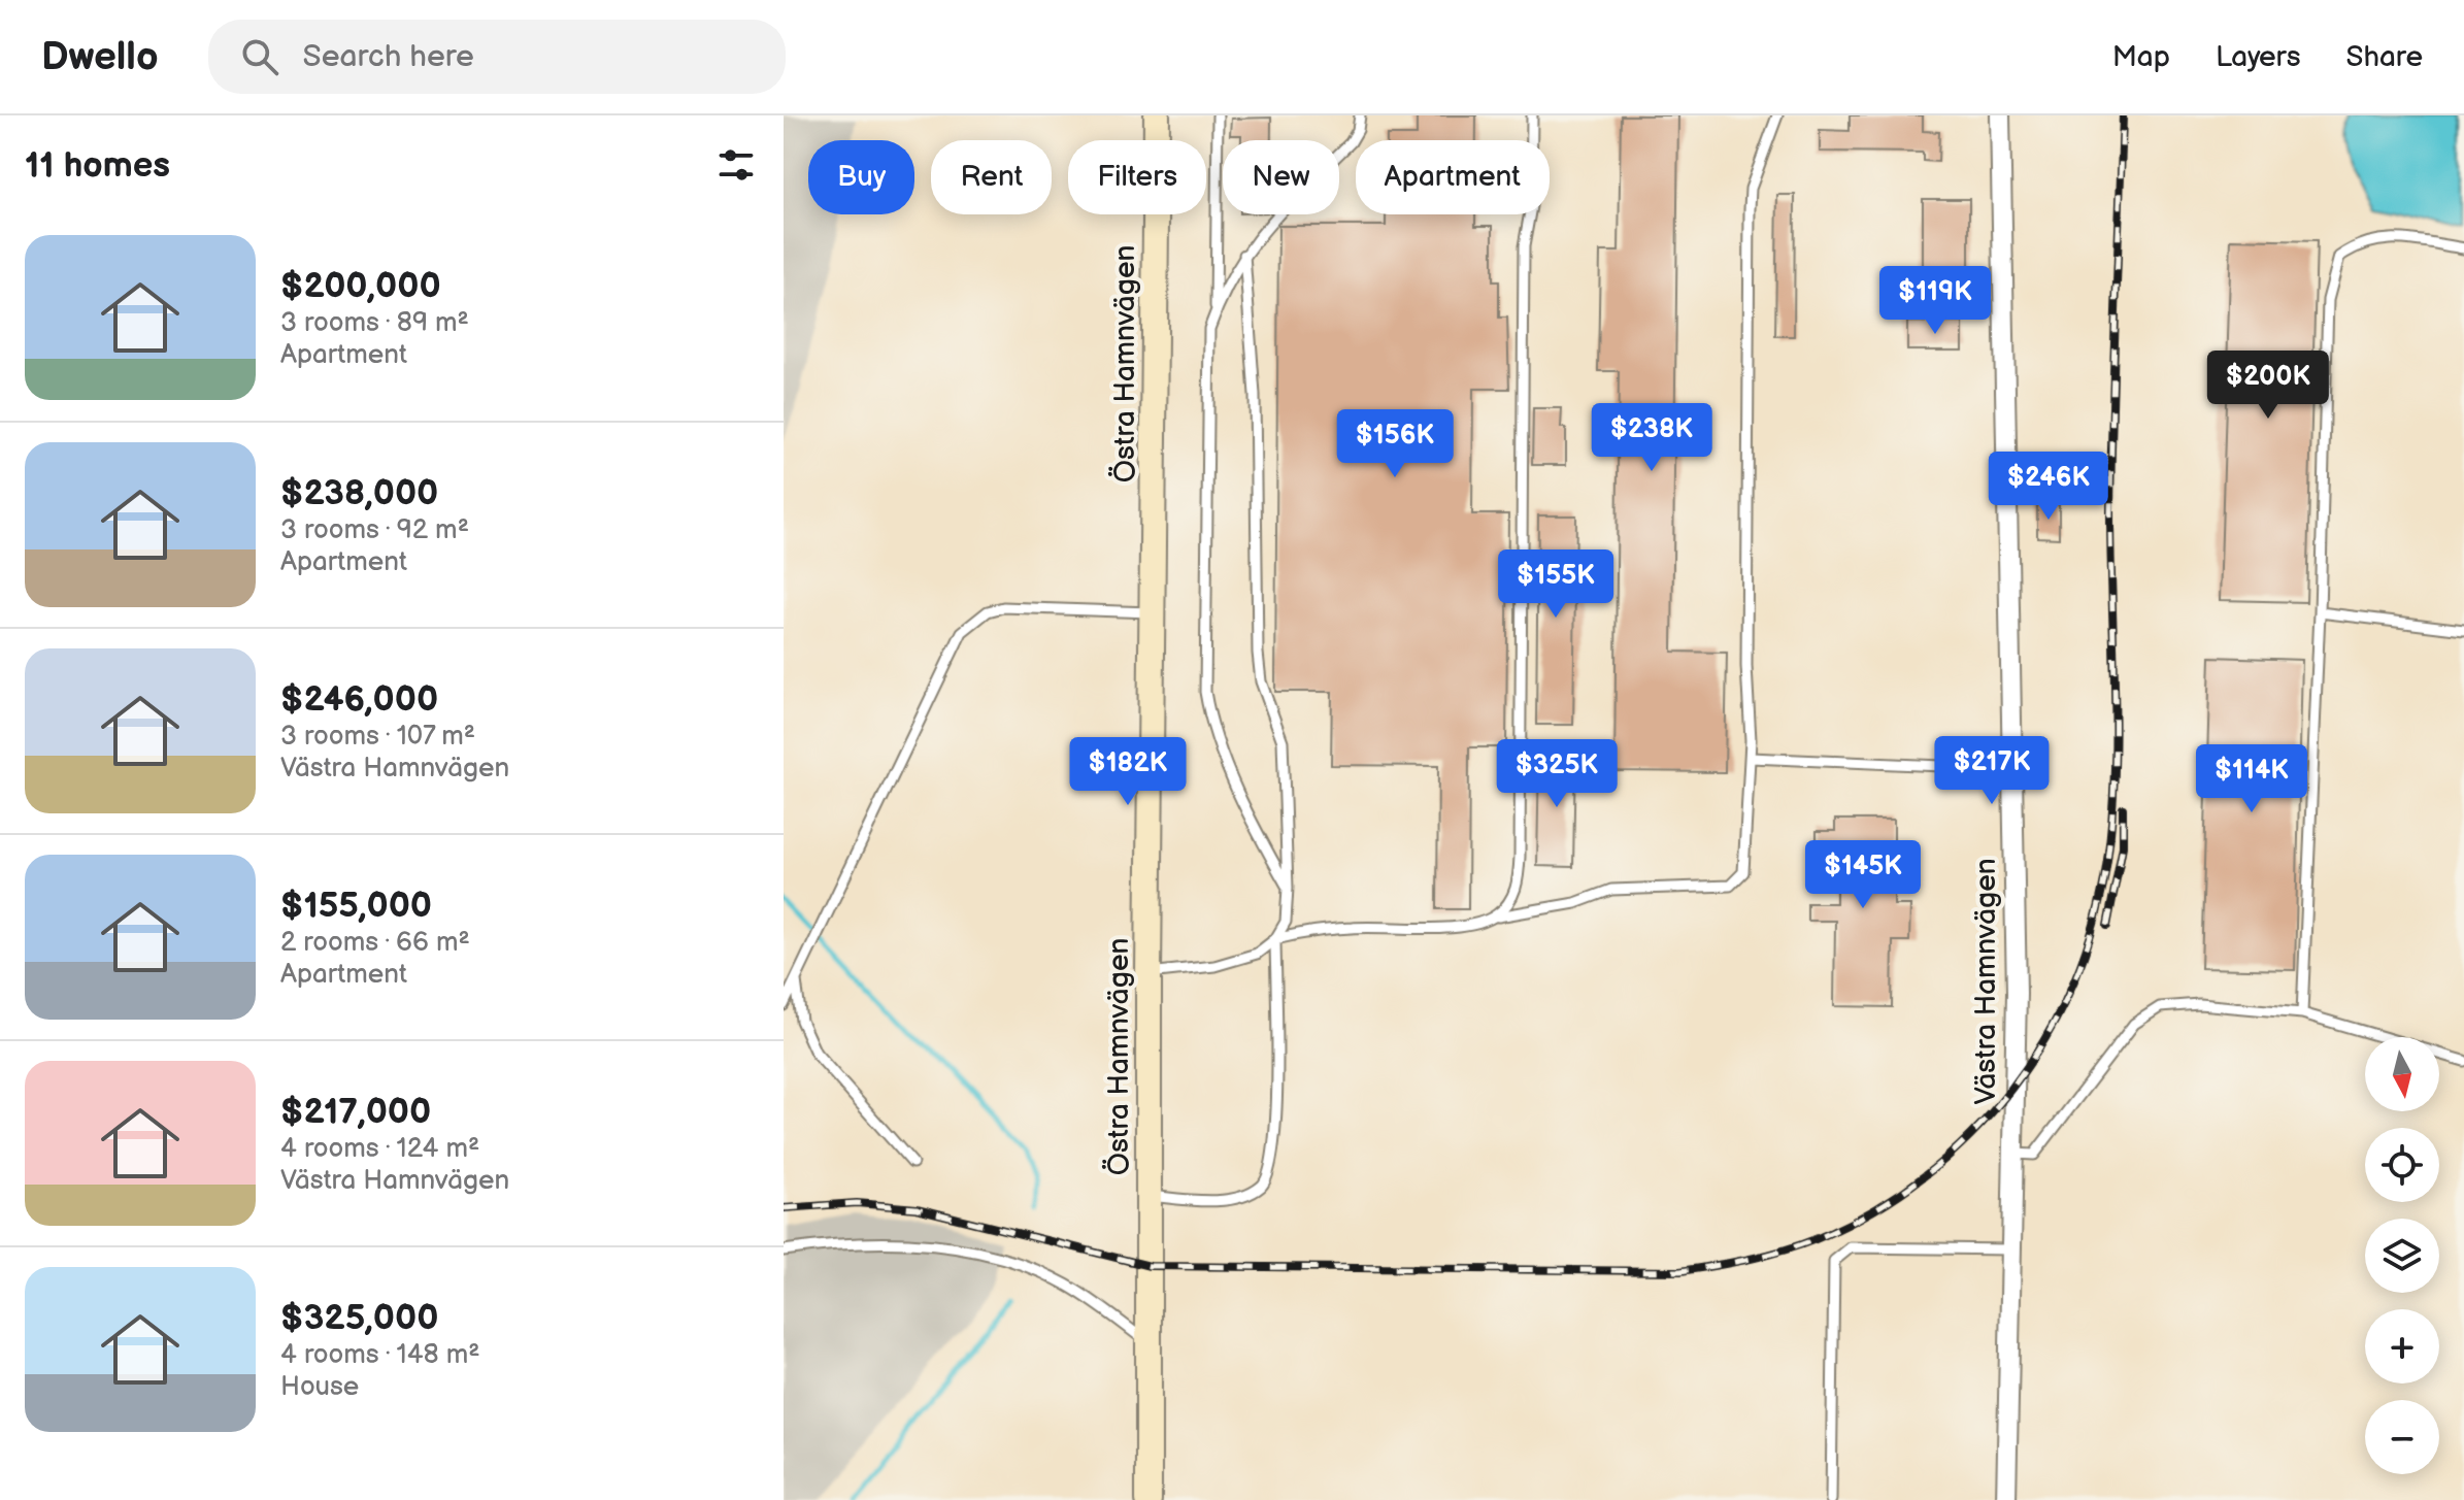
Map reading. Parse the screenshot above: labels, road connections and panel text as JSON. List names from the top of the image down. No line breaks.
{"streets":{"street":["Östra Hamnvägen","Västra Hamnvägen"]},"north":"bottom","page":{"header":"Dwello","search":"Search here","nav":["Map","Layers","Share"],"heading":"11 homes","chip":["Buy","Rent","Filters","New","Apartment"],"list":[{"name":"$200,000","note":"3 rooms · 89 m² · Apartment"},{"name":"$238,000","note":"3 rooms · 92 m² · Apartment"},{"name":"$246,000","note":"3 rooms · 107 m² · Västra Hamnvägen"},{"name":"$155,000","note":"2 rooms · 66 m² · Apartment"},{"name":"$217,000","note":"4 rooms · 124 m² · Västra Hamnvägen"},{"name":"$325,000","note":"4 rooms · 148 m² · House"}],"price":["$119K","$200K","$238K","$156K","$246K","$155K","$217K","$182K","$325K","$114K","$145K"],"map_buttons":["+","−"]}}
